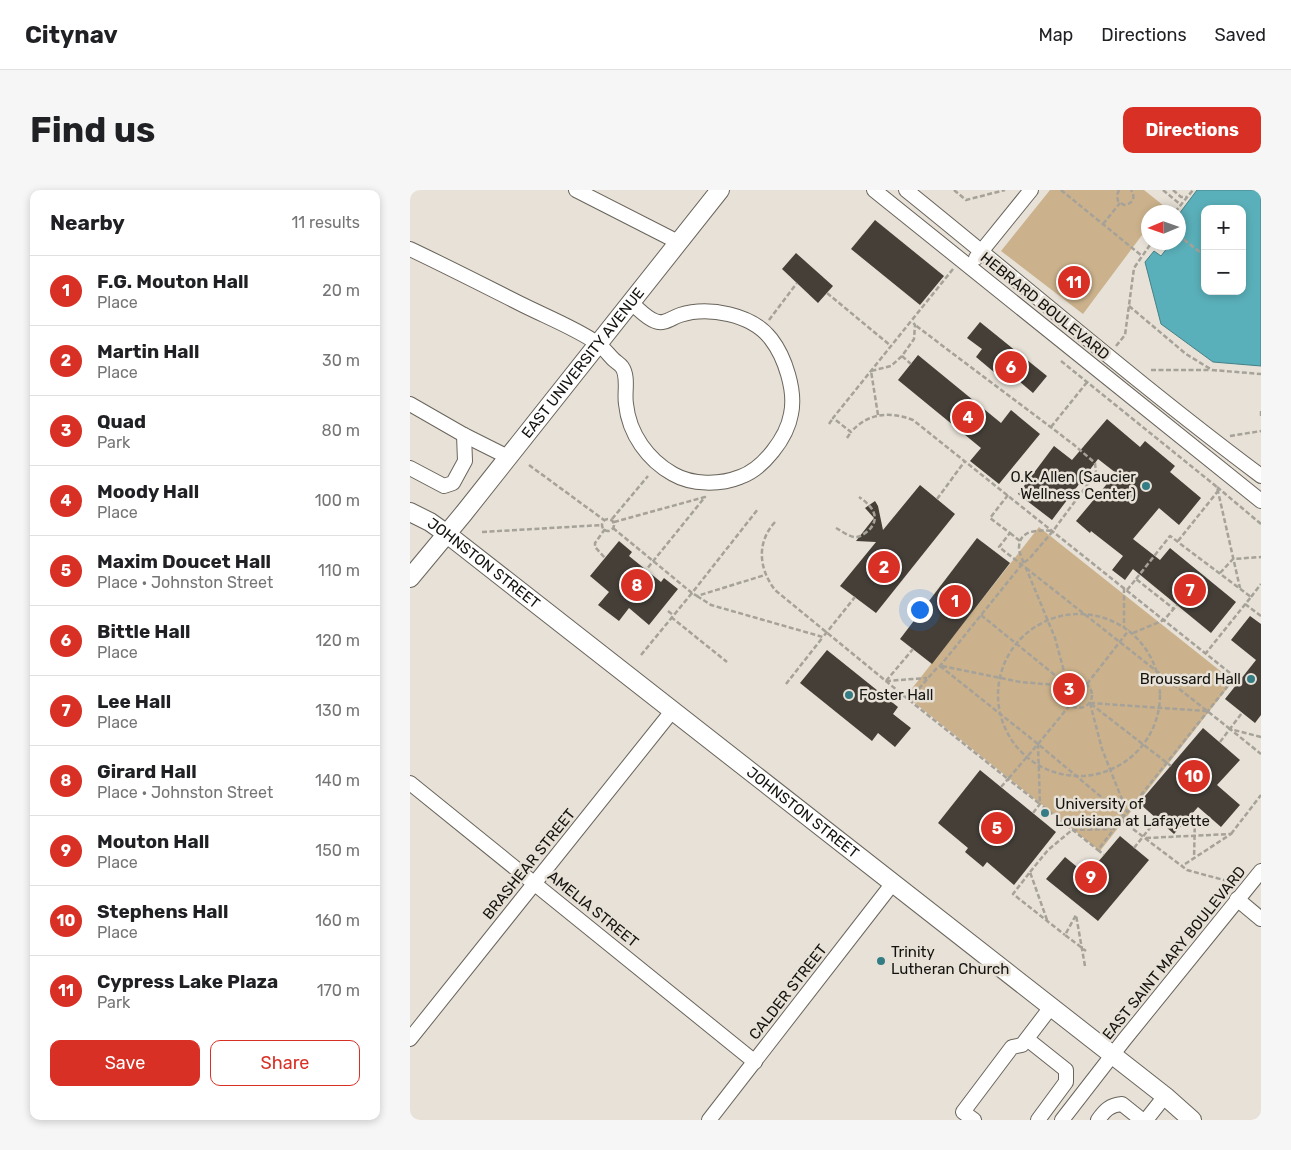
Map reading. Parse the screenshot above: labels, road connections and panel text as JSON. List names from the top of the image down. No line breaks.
{"streets":{"main road":["EAST UNIVERSITY AVENUE","JOHNSTON STREET"],"street":["HEBRARD BOULEVARD","BRASHEAR STREET","AMELIA STREET","EAST SAINT MARY BOULEVARD","CALDER STREET"]},"crossings":[["EAST UNIVERSITY AVENUE","JOHNSTON STREET"],["JOHNSTON STREET","BRASHEAR STREET"],["JOHNSTON STREET","EAST SAINT MARY BOULEVARD"],["JOHNSTON STREET","CALDER STREET"],["BRASHEAR STREET","AMELIA STREET"],["AMELIA STREET","CALDER STREET"]],"places":["O.K. Allen (Saucier Wellness Center)","Broussard Hall","Foster Hall","University of Louisiana at Lafayette","Trinity Lutheran Church"],"north":"left","page":{"header":"Citynav","nav":["Map","Directions","Saved"],"buttons":["Directions",["Save","Share"]],"title":"Find us","heading":["Nearby","11 results"],"map_buttons":["+","−"],"list":[{"mark":"1","name":"F.G. Mouton Hall","note":"Place","value":"20 m"},{"mark":"2","name":"Martin Hall","note":"Place","value":"30 m"},{"mark":"3","name":"Quad","note":"Park","value":"80 m"},{"mark":"4","name":"Moody Hall","note":"Place","value":"100 m"},{"mark":"5","name":"Maxim Doucet Hall","note":"Place · Johnston Street","value":"110 m"},{"mark":"6","name":"Bittle Hall","note":"Place","value":"120 m"},{"mark":"7","name":"Lee Hall","note":"Place","value":"130 m"},{"mark":"8","name":"Girard Hall","note":"Place · Johnston Street","value":"140 m"},{"mark":"9","name":"Mouton Hall","note":"Place","value":"150 m"},{"mark":"10","name":"Stephens Hall","note":"Place","value":"160 m"},{"mark":"11","name":"Cypress Lake Plaza","note":"Park","value":"170 m"}],"pins":["11","6","4","2","8","7","1","3","10","5","9"]}}
